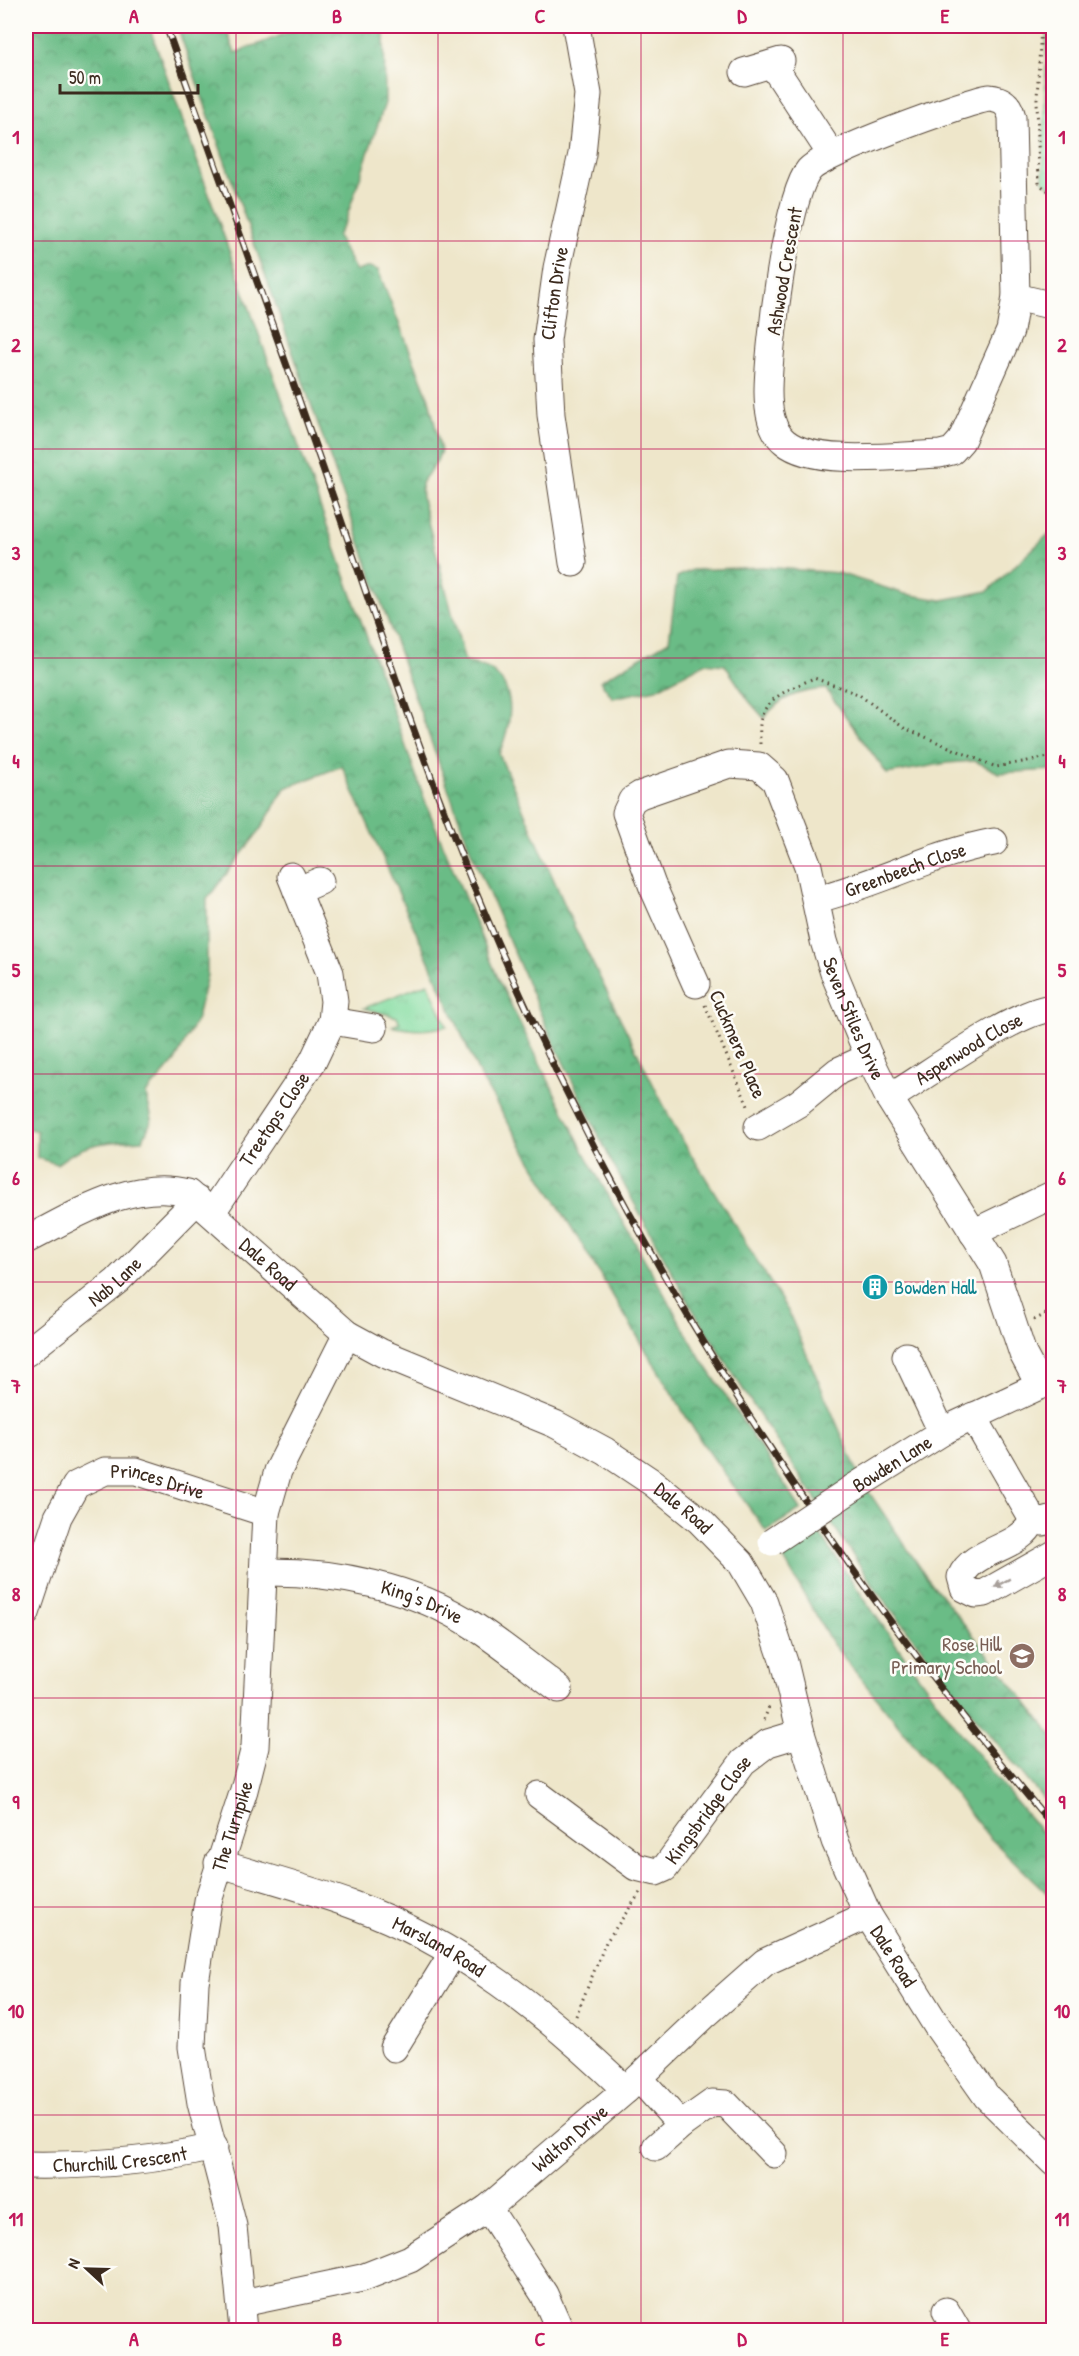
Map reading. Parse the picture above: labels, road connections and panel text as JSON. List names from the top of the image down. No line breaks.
{"streets":{"street":["Ashwood Crescent","Clifton Drive","Greenbeech Close","Seven Stiles Drive","Aspenwood Close","Treetops Close","Dale Road","Nab Lane","Bowden Lane","Princes Drive","King's Drive","Kingsbridge Close","The Turnpike","Marsland Road","Walton Drive","Churchill Crescent"],"path":["Cuckmere Place"]},"crossings":[["Greenbeech Close","Seven Stiles Drive"],["Seven Stiles Drive","Aspenwood Close"],["Seven Stiles Drive","Bowden Lane"],["Treetops Close","Dale Road"],["Treetops Close","Nab Lane"],["Dale Road","Nab Lane"],["Dale Road","Bowden Lane"],["Dale Road","Kingsbridge Close"],["Dale Road","The Turnpike"],["Dale Road","Walton Drive"],["Princes Drive","The Turnpike"],["King's Drive","The Turnpike"],["The Turnpike","Marsland Road"],["The Turnpike","Walton Drive"],["The Turnpike","Churchill Crescent"],["Marsland Road","Walton Drive"]],"places":{"building":["Bowden Hall"],"school or university":["Rose Hill Primary School"]},"scale_bar":"50 m","north":"left","grid":{"columns":["A","B","C","D","E"],"rows":["1","2","3","4","5","6","7","8","9","10","11"]}}
